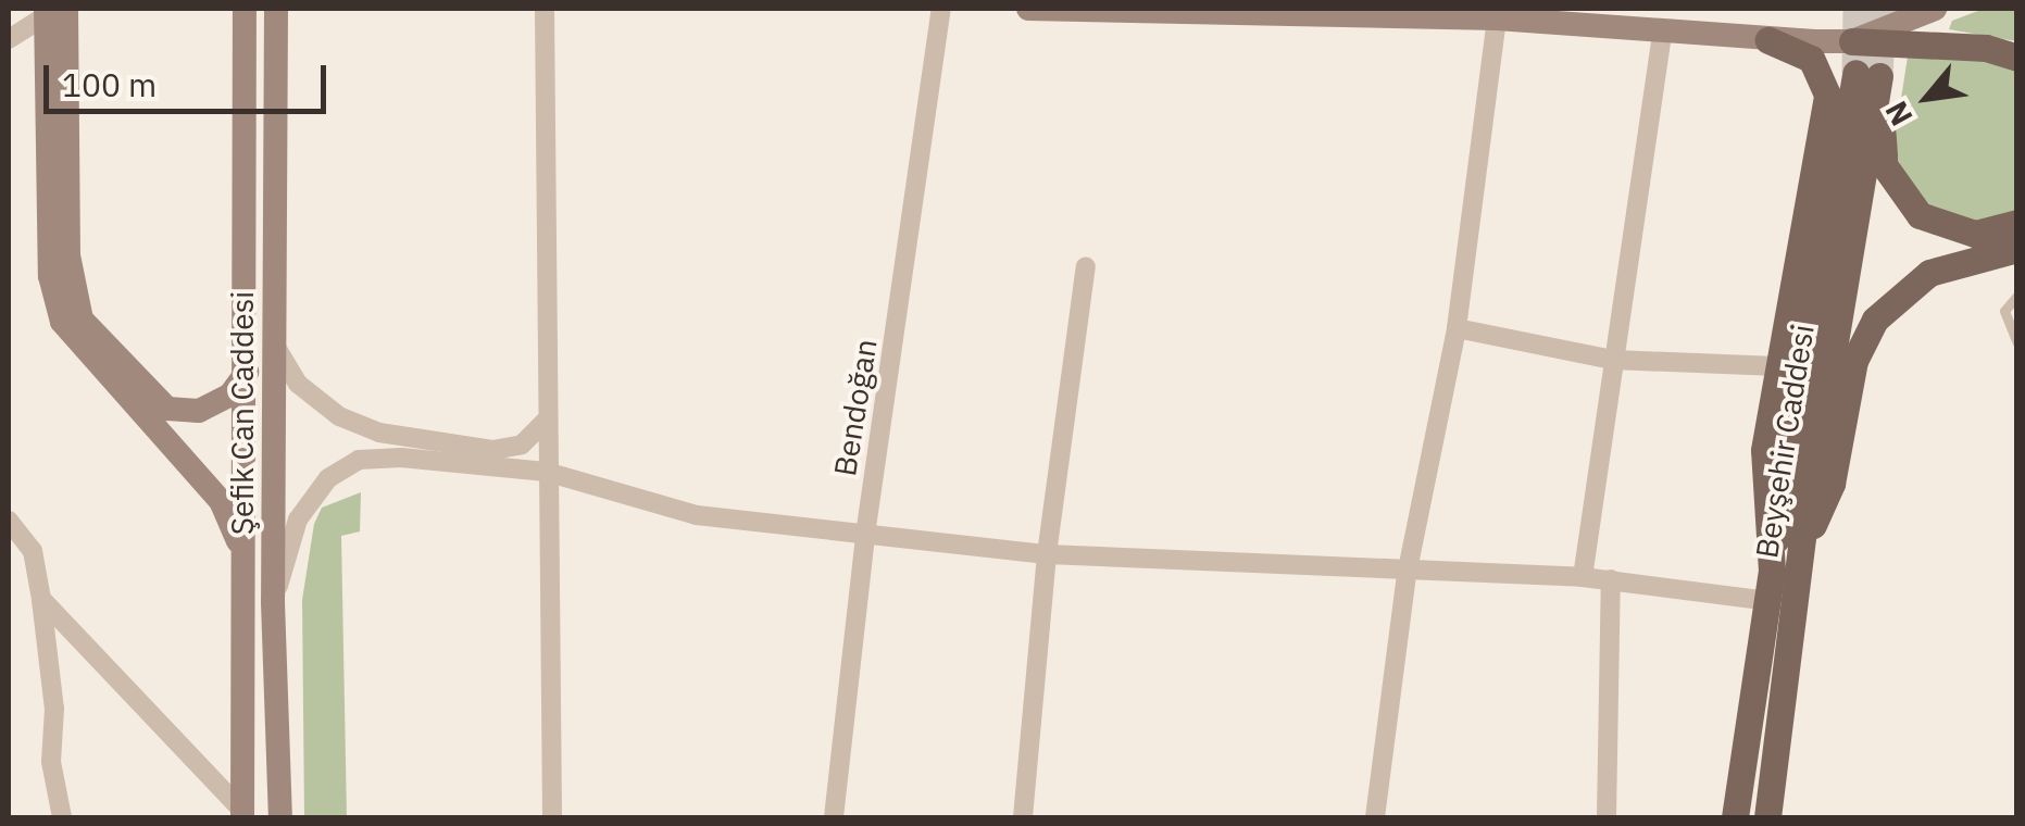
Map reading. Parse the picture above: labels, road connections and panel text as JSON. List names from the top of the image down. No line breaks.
{"streets":{"main road":["Şefik Can Caddesi","Beyşehir Caddesi"],"street":["Bendoğan"]},"scale_bar":"100 m","north":"bottom left"}
